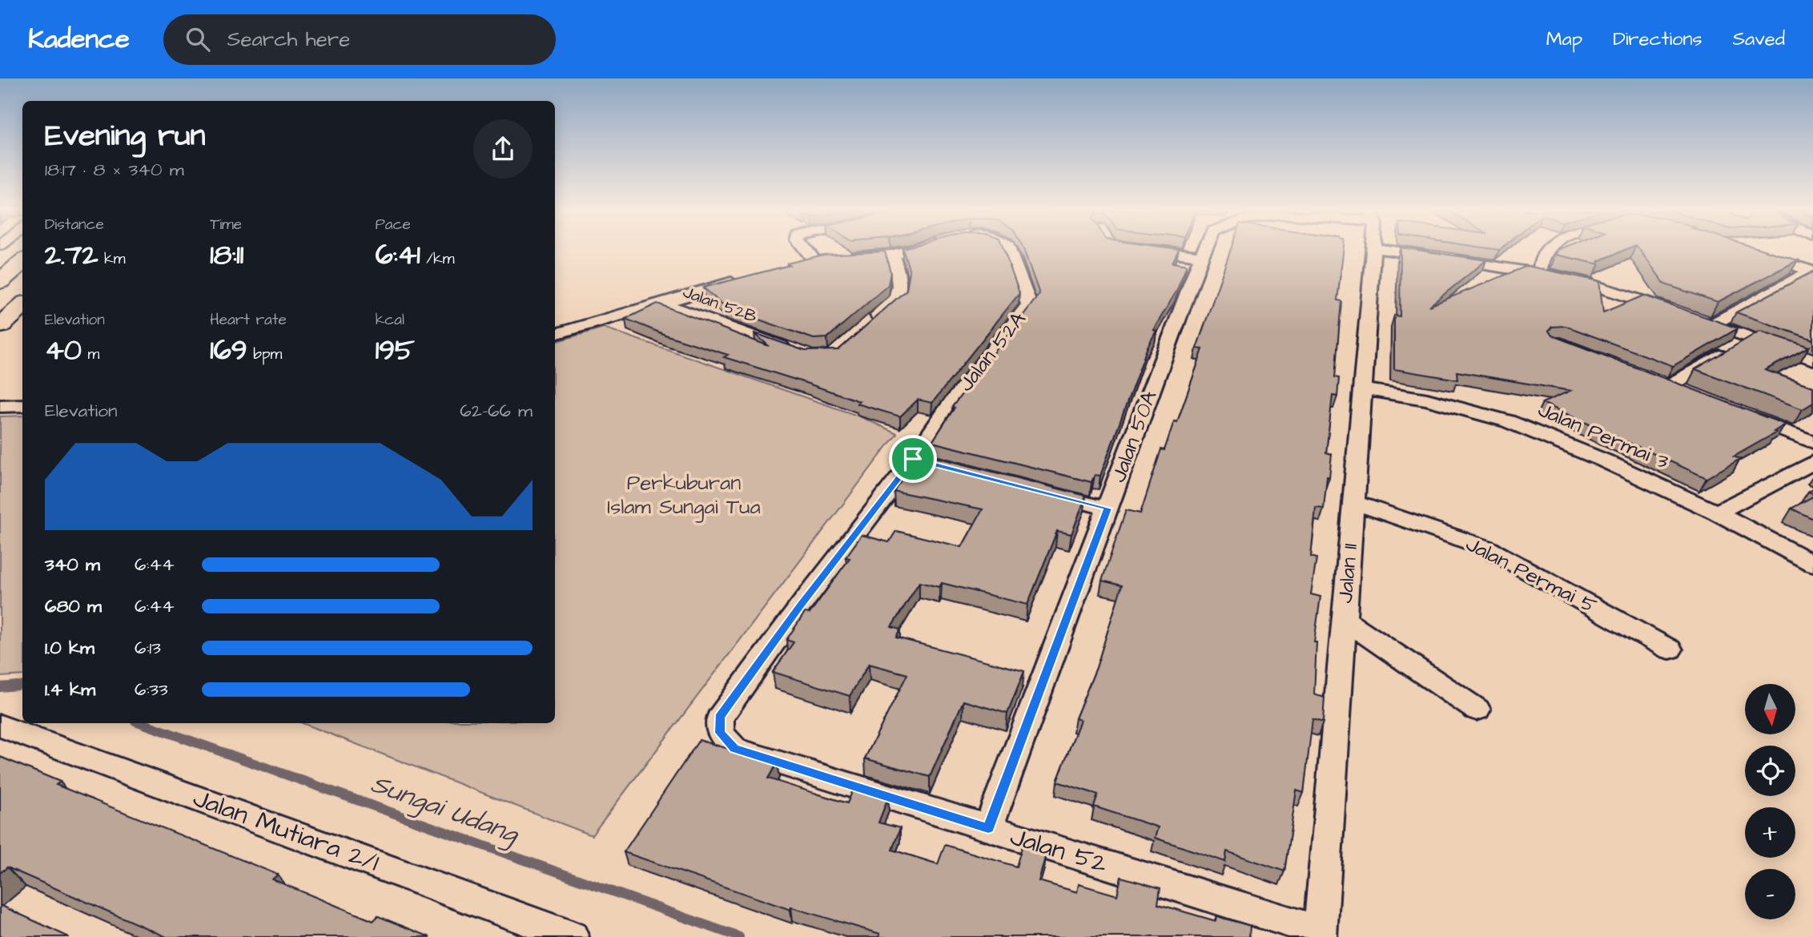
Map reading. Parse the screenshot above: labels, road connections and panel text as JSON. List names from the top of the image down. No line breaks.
{"streets":{"street":["Jalan 52B","Jalan 52A","Jalan Permai 3","Jalan 50A","Jalan 11","Jalan Permai 5","Jalan Mutiara 2/1","Jalan 52"]},"crossings":[["Jalan 52A","Jalan 52"],["Jalan Permai 3","Jalan 11"],["Jalan 50A","Jalan 52"],["Jalan 11","Jalan Permai 5"],["Jalan 11","Jalan 52"]],"water":["Sungai Udang"],"parks":["Perkuburan Islam Sungai Tua"],"north":"bottom","page":{"header":"Kadence","search":"Search here","nav":["Map","Directions","Saved"],"heading":["Evening run","18:17 · 8 × 340 m"],"stats":[["Distance","2.72 km"],["Time","18:11"],["Pace","6:41 /km"],["Elevation","40 m"],["Heart rate","169 bpm"],["kcal","195"]],"chart":["Elevation","62–66 m"],"list":[{"name":"340 m","note":"6:44"},{"name":"680 m","note":"6:44"},{"name":"1.0 km","note":"6:13"},{"name":"1.4 km","note":"6:33"}],"map_buttons":["+","−"]}}
